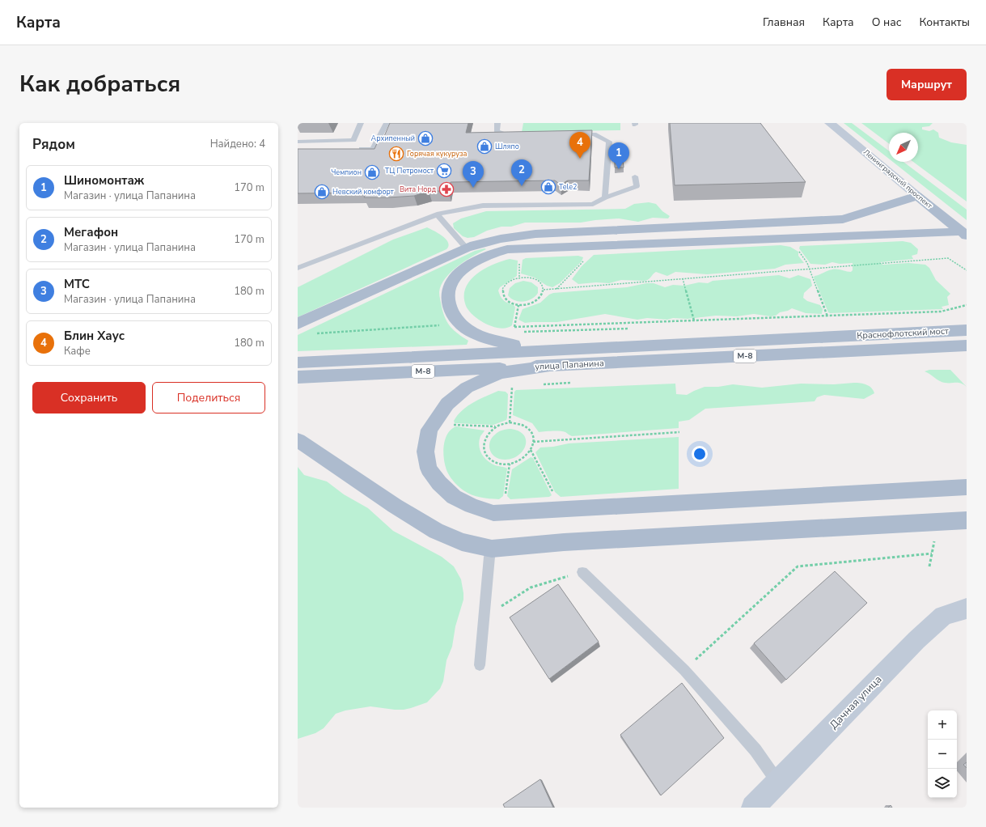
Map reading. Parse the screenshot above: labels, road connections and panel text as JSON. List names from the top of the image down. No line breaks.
{"streets":{"main road":["Ленинградский проспект","Краснофлотский мост","М-8","улица Папанина"],"street":["Дачная улица"]},"crossings":[["Краснофлотский мост","улица Папанина"]],"places":{"shop":["Архипенный","Шляпо","Чемпион","Tele2","Невский комфорт"],"restaurant":["Горячая кукуруза"],"supermarket":["ТЦ Петромост"],"pharmacy":["Вита Норд"]},"north":"bottom left","page":{"header":"Карта","nav":["Главная","Карта","О нас","Контакты"],"title":"Как добраться","buttons":["Маршрут",["Сохранить","Поделиться"]],"heading":["Рядом","Найдено: 4"],"pins":["4","1","2","3"],"list":[{"mark":"1","name":"Шиномонтаж","note":"Магазин · улица Папанина","value":"170 m"},{"mark":"2","name":"Мегафон","note":"Магазин · улица Папанина","value":"170 m"},{"mark":"3","name":"МТС","note":"Магазин · улица Папанина","value":"180 m"},{"mark":"4","name":"Блин Хаус","note":"Кафе","value":"180 m"}],"map_buttons":["+","−"]}}
